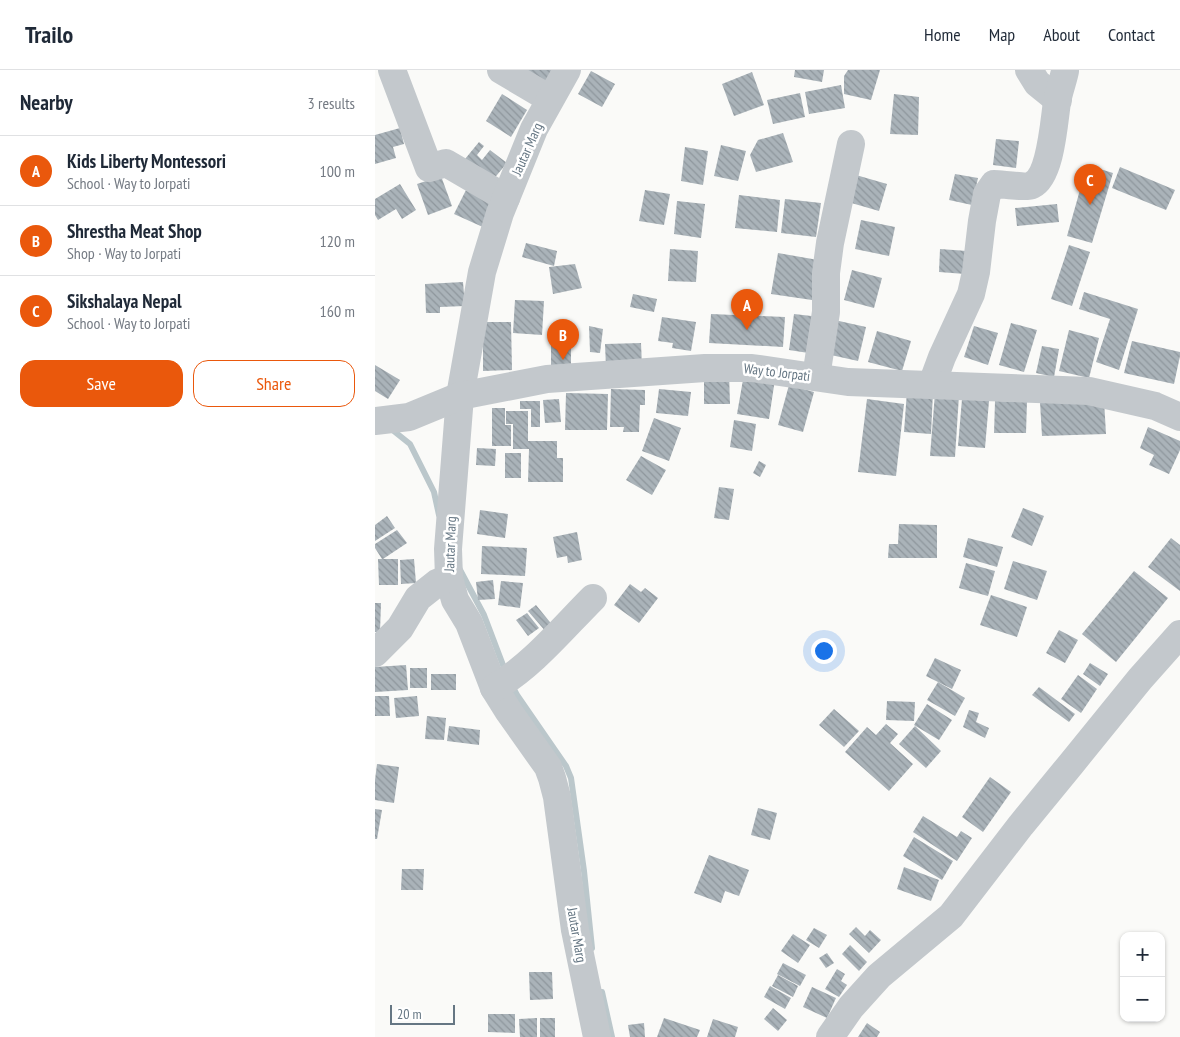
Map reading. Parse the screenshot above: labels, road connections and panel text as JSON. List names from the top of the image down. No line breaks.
{"streets":{"street":["Jautar Marg","Way to Jorpati"]},"crossings":[["Jautar Marg","Way to Jorpati"]],"scale_bar":"20 m","page":{"header":"Trailo","nav":["Home","Map","About","Contact"],"heading":["Nearby","3 results"],"list":[{"mark":"A","name":"Kids Liberty Montessori","note":"School · Way to Jorpati","value":"100 m"},{"mark":"B","name":"Shrestha Meat Shop","note":"Shop · Way to Jorpati","value":"120 m"},{"mark":"C","name":"Sikshalaya Nepal","note":"School · Way to Jorpati","value":"160 m"}],"pins":["C","A","B"],"buttons":["Save","Share"],"map_buttons":["+","−"],"scale":"20 m"}}
